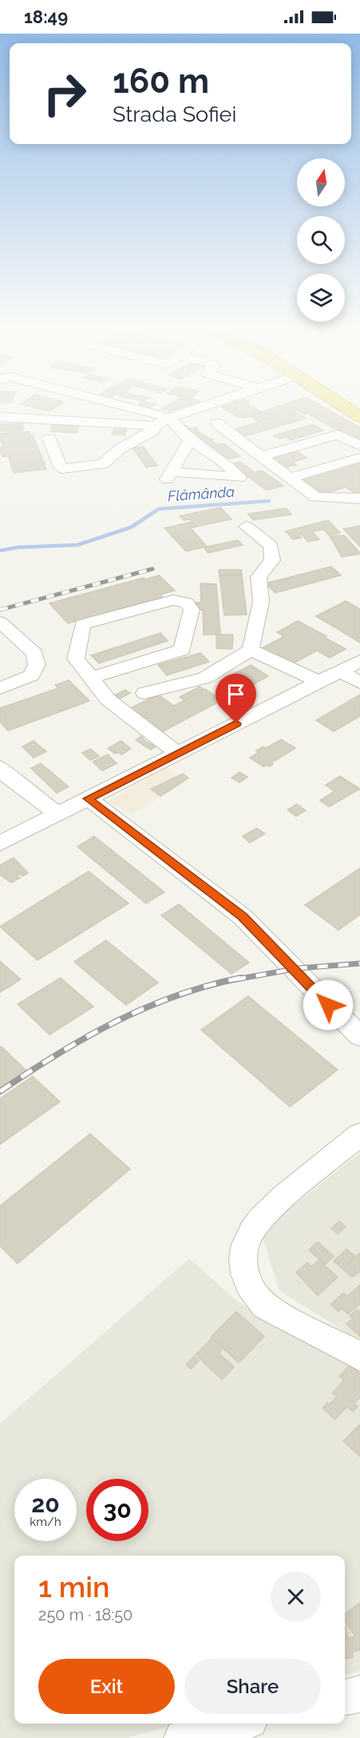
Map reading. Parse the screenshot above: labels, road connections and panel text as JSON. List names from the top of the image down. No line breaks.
{"water":["Flămânda"],"north":"top","page":{"status":"18:49","turn":["160 m","Strada Sofiei"],"speed":"20 km/h","limit":"30","heading":["1 min","250 m · 18:50"],"buttons":["Exit","Share"]}}
